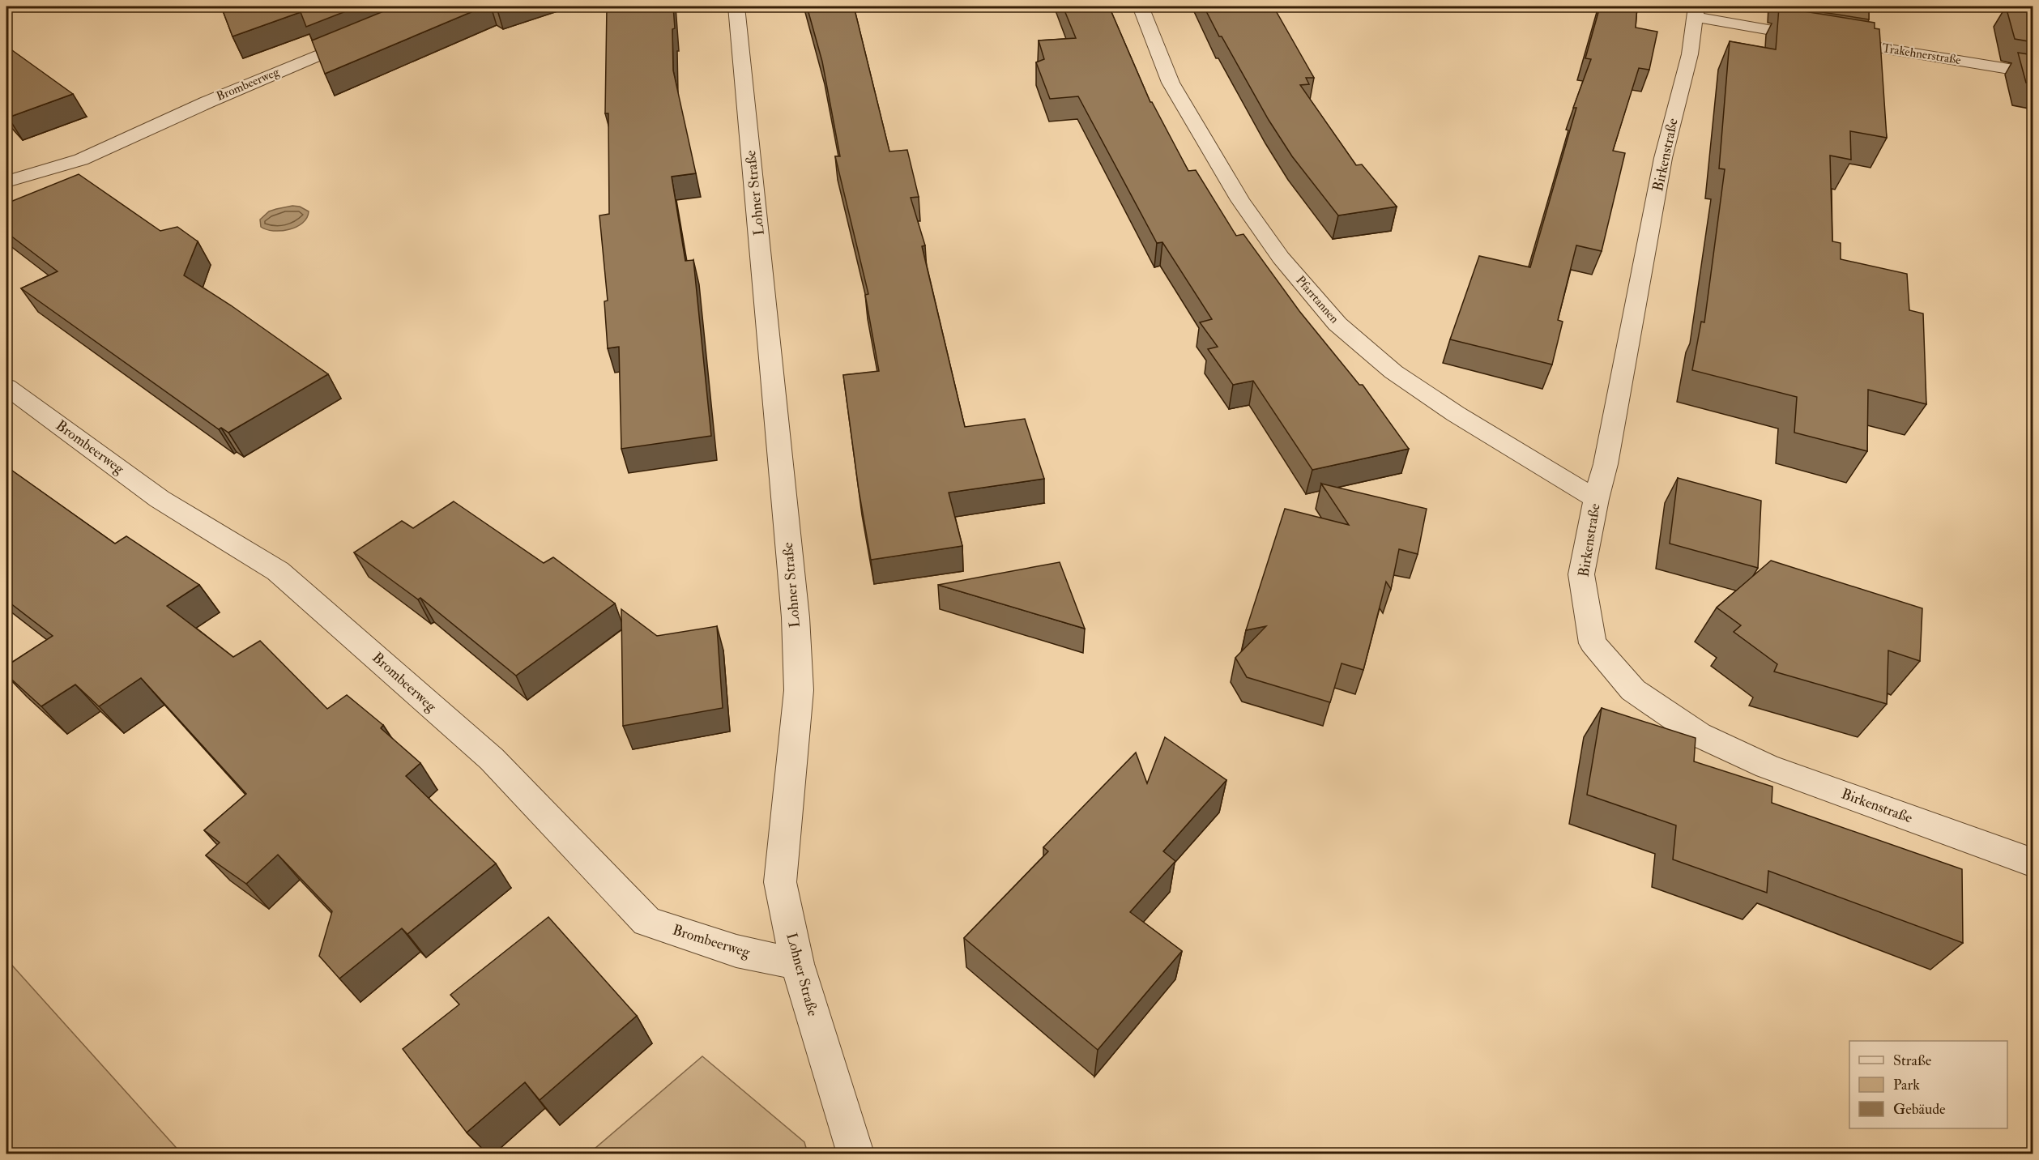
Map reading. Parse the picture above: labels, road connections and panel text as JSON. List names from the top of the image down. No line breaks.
{"streets":{"street":["Trakehnerstraße","Brombeerweg","Birkenstraße","Lohner Straße","Pfarrtannen"]},"crossings":[["Trakehnerstraße","Birkenstraße"],["Brombeerweg","Lohner Straße"],["Birkenstraße","Pfarrtannen"]],"legend":["Straße","Park","Gebäude"]}
